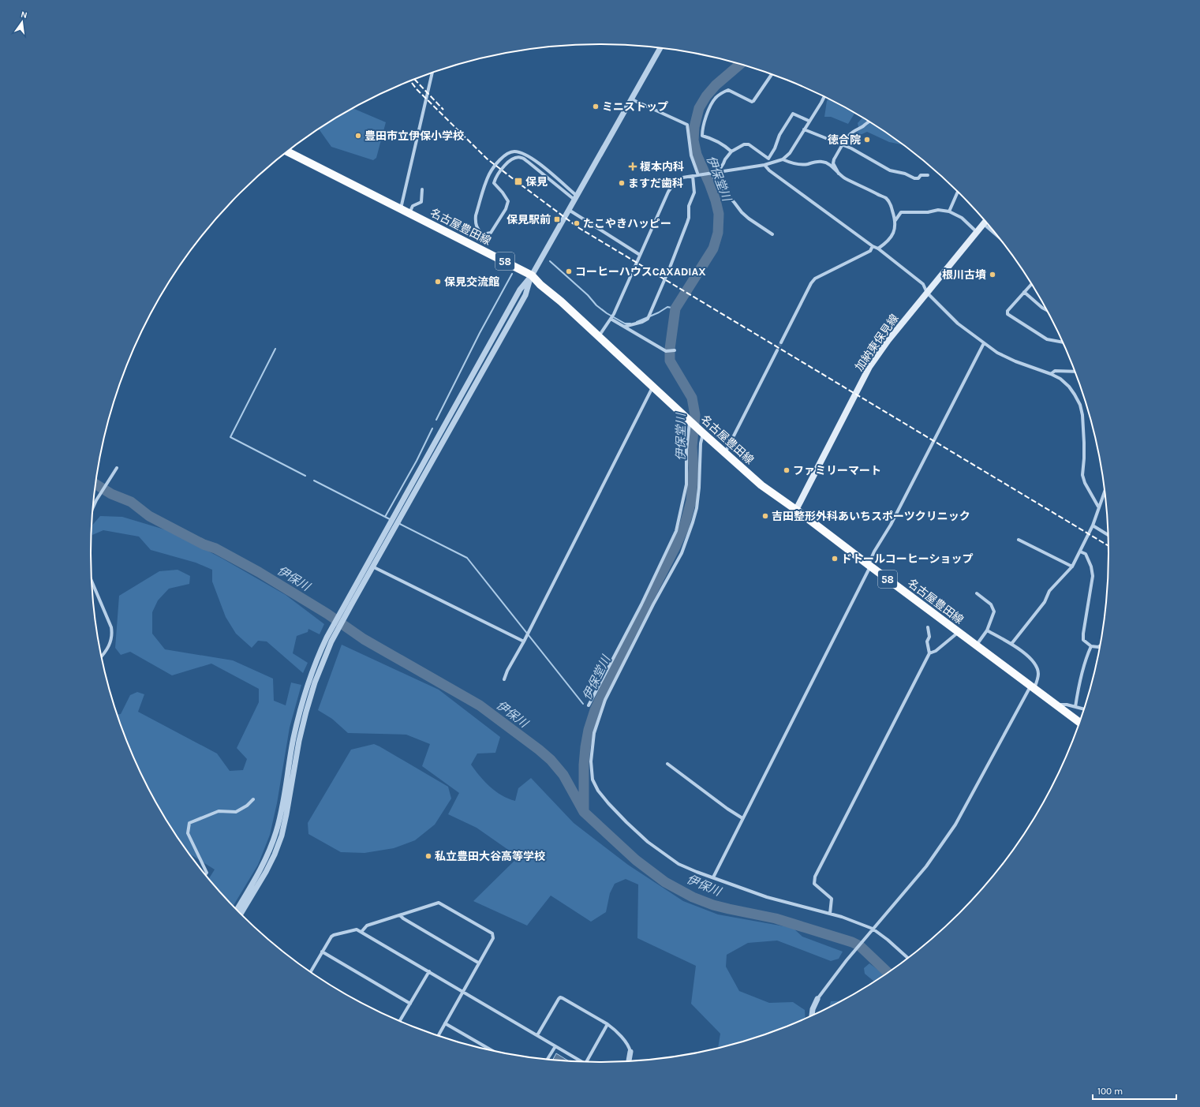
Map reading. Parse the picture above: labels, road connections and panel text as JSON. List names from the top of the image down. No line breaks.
{"streets":{"main road":["名古屋豊田線","58","加納東保見線"]},"crossings":[["名古屋豊田線","加納東保見線"]],"water":["伊保堂川","伊保川"],"places":{"other":["ミニストップ","豊田市立伊保小学校","徳合院","ますだ歯科","たこやきハッピー","コーヒーハウスCAXADIAX","根川古墳","保見交流館","ファミリーマート","吉田整形外科あいちスポーツクリニック","ドトールコーヒーショップ","私立豊田大谷高等学校"],"health":["榎本内科"],"transit":["保見","保見駅前"]},"scale_bar":"100 m","north":"top"}
